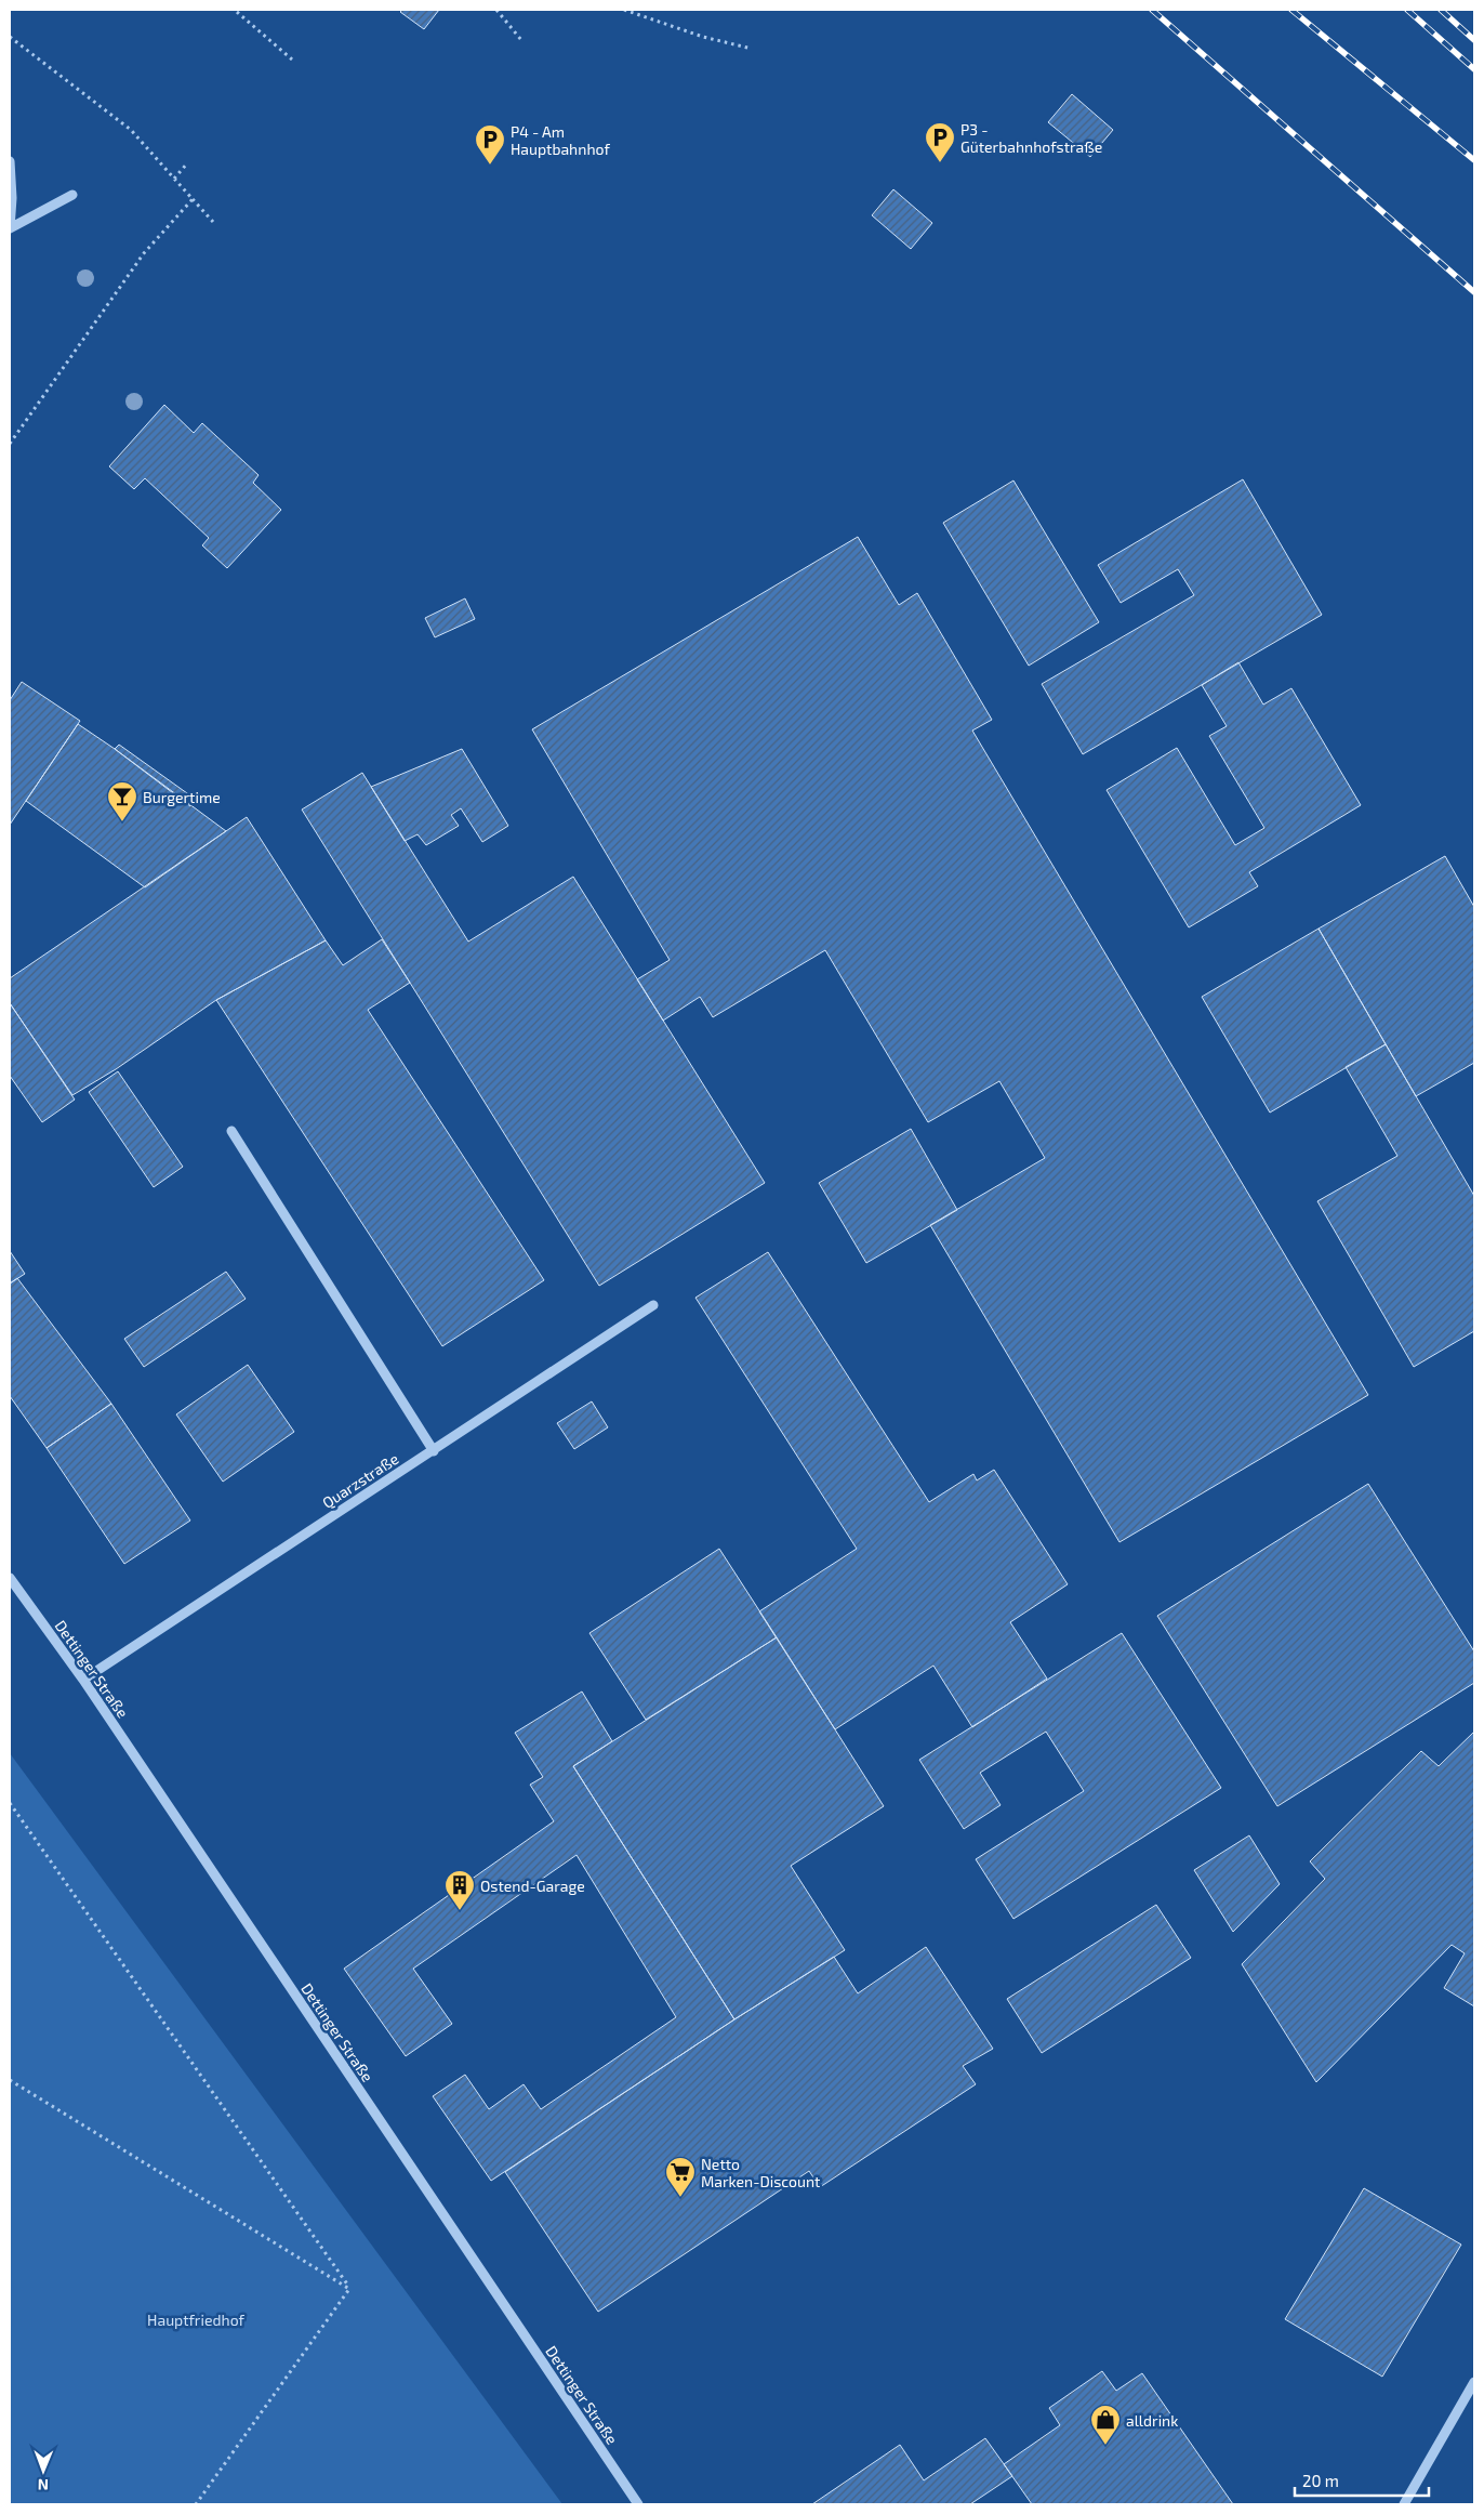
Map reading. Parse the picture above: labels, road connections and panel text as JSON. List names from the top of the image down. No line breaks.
{"streets":{"street":["Quarzstraße","Dettinger Straße"]},"crossings":[["Quarzstraße","Dettinger Straße"]],"parks":["Hauptfriedhof"],"places":{"parking":["P3 - Güterbahnhofstraße","P4 - Am Hauptbahnhof"],"bar":["Burgertime"],"building":["Ostend-Garage"],"supermarket":["Netto Marken-Discount"],"shop":["alldrink"]},"scale_bar":"20 m","north":"bottom"}
